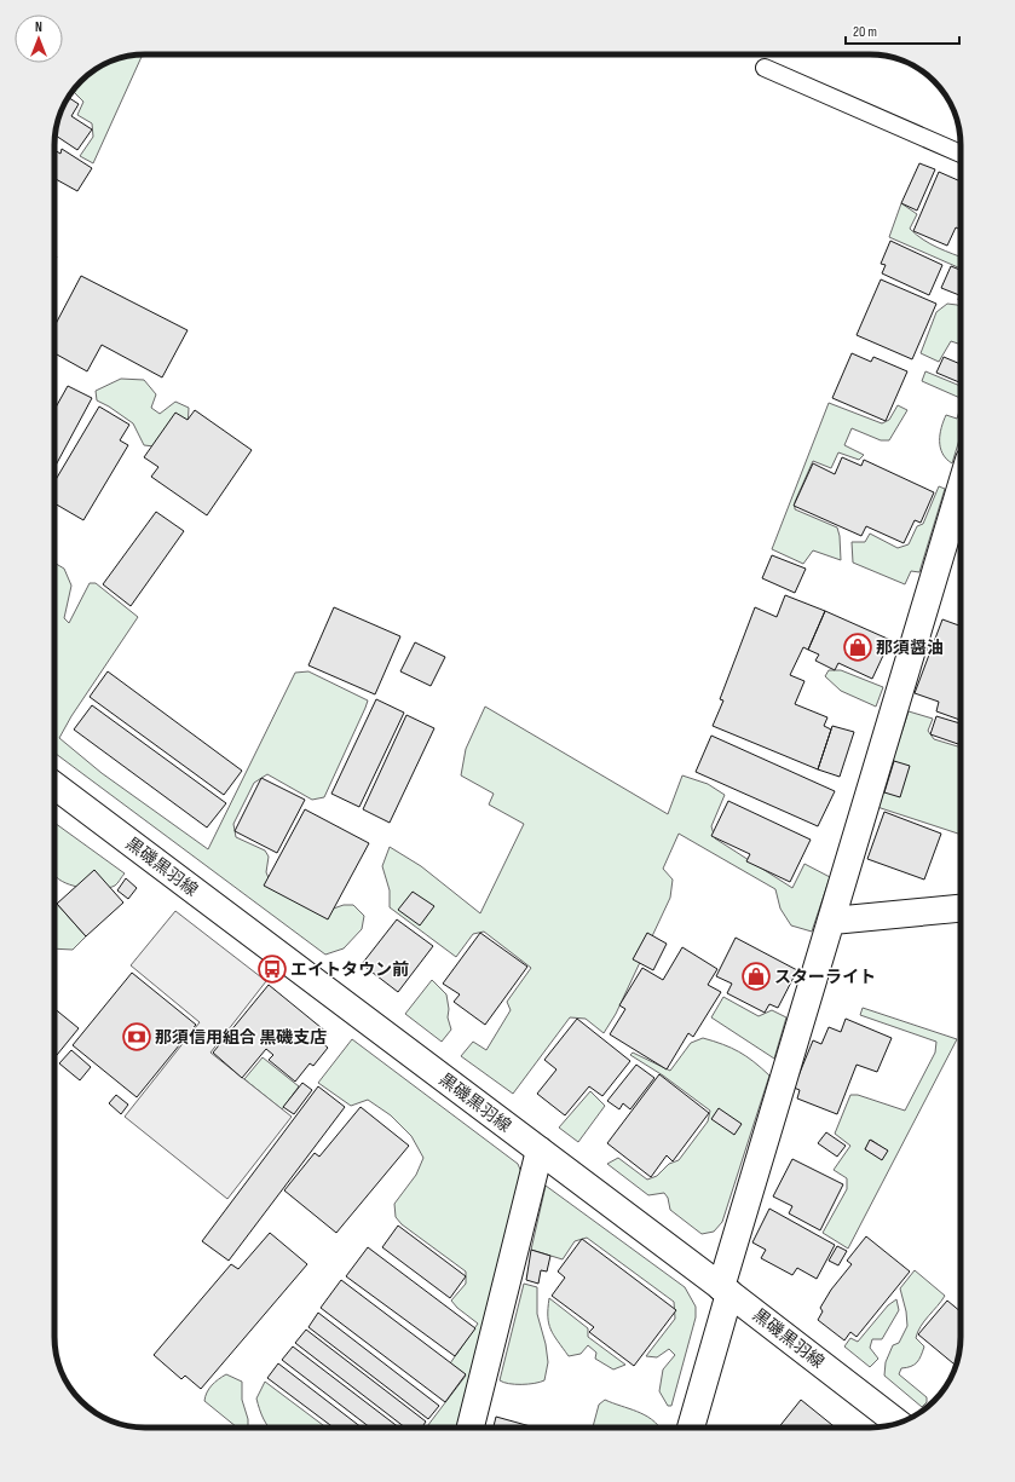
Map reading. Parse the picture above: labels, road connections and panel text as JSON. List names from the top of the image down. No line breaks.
{"streets":{"street":["黒磯黒羽線"]},"places":{"shop":["那須醤油","スターライト"],"bus stop":["エイトタウン前"],"bank":["那須信用組合 黒磯支店"]},"scale_bar":"20 m","north":"top"}
